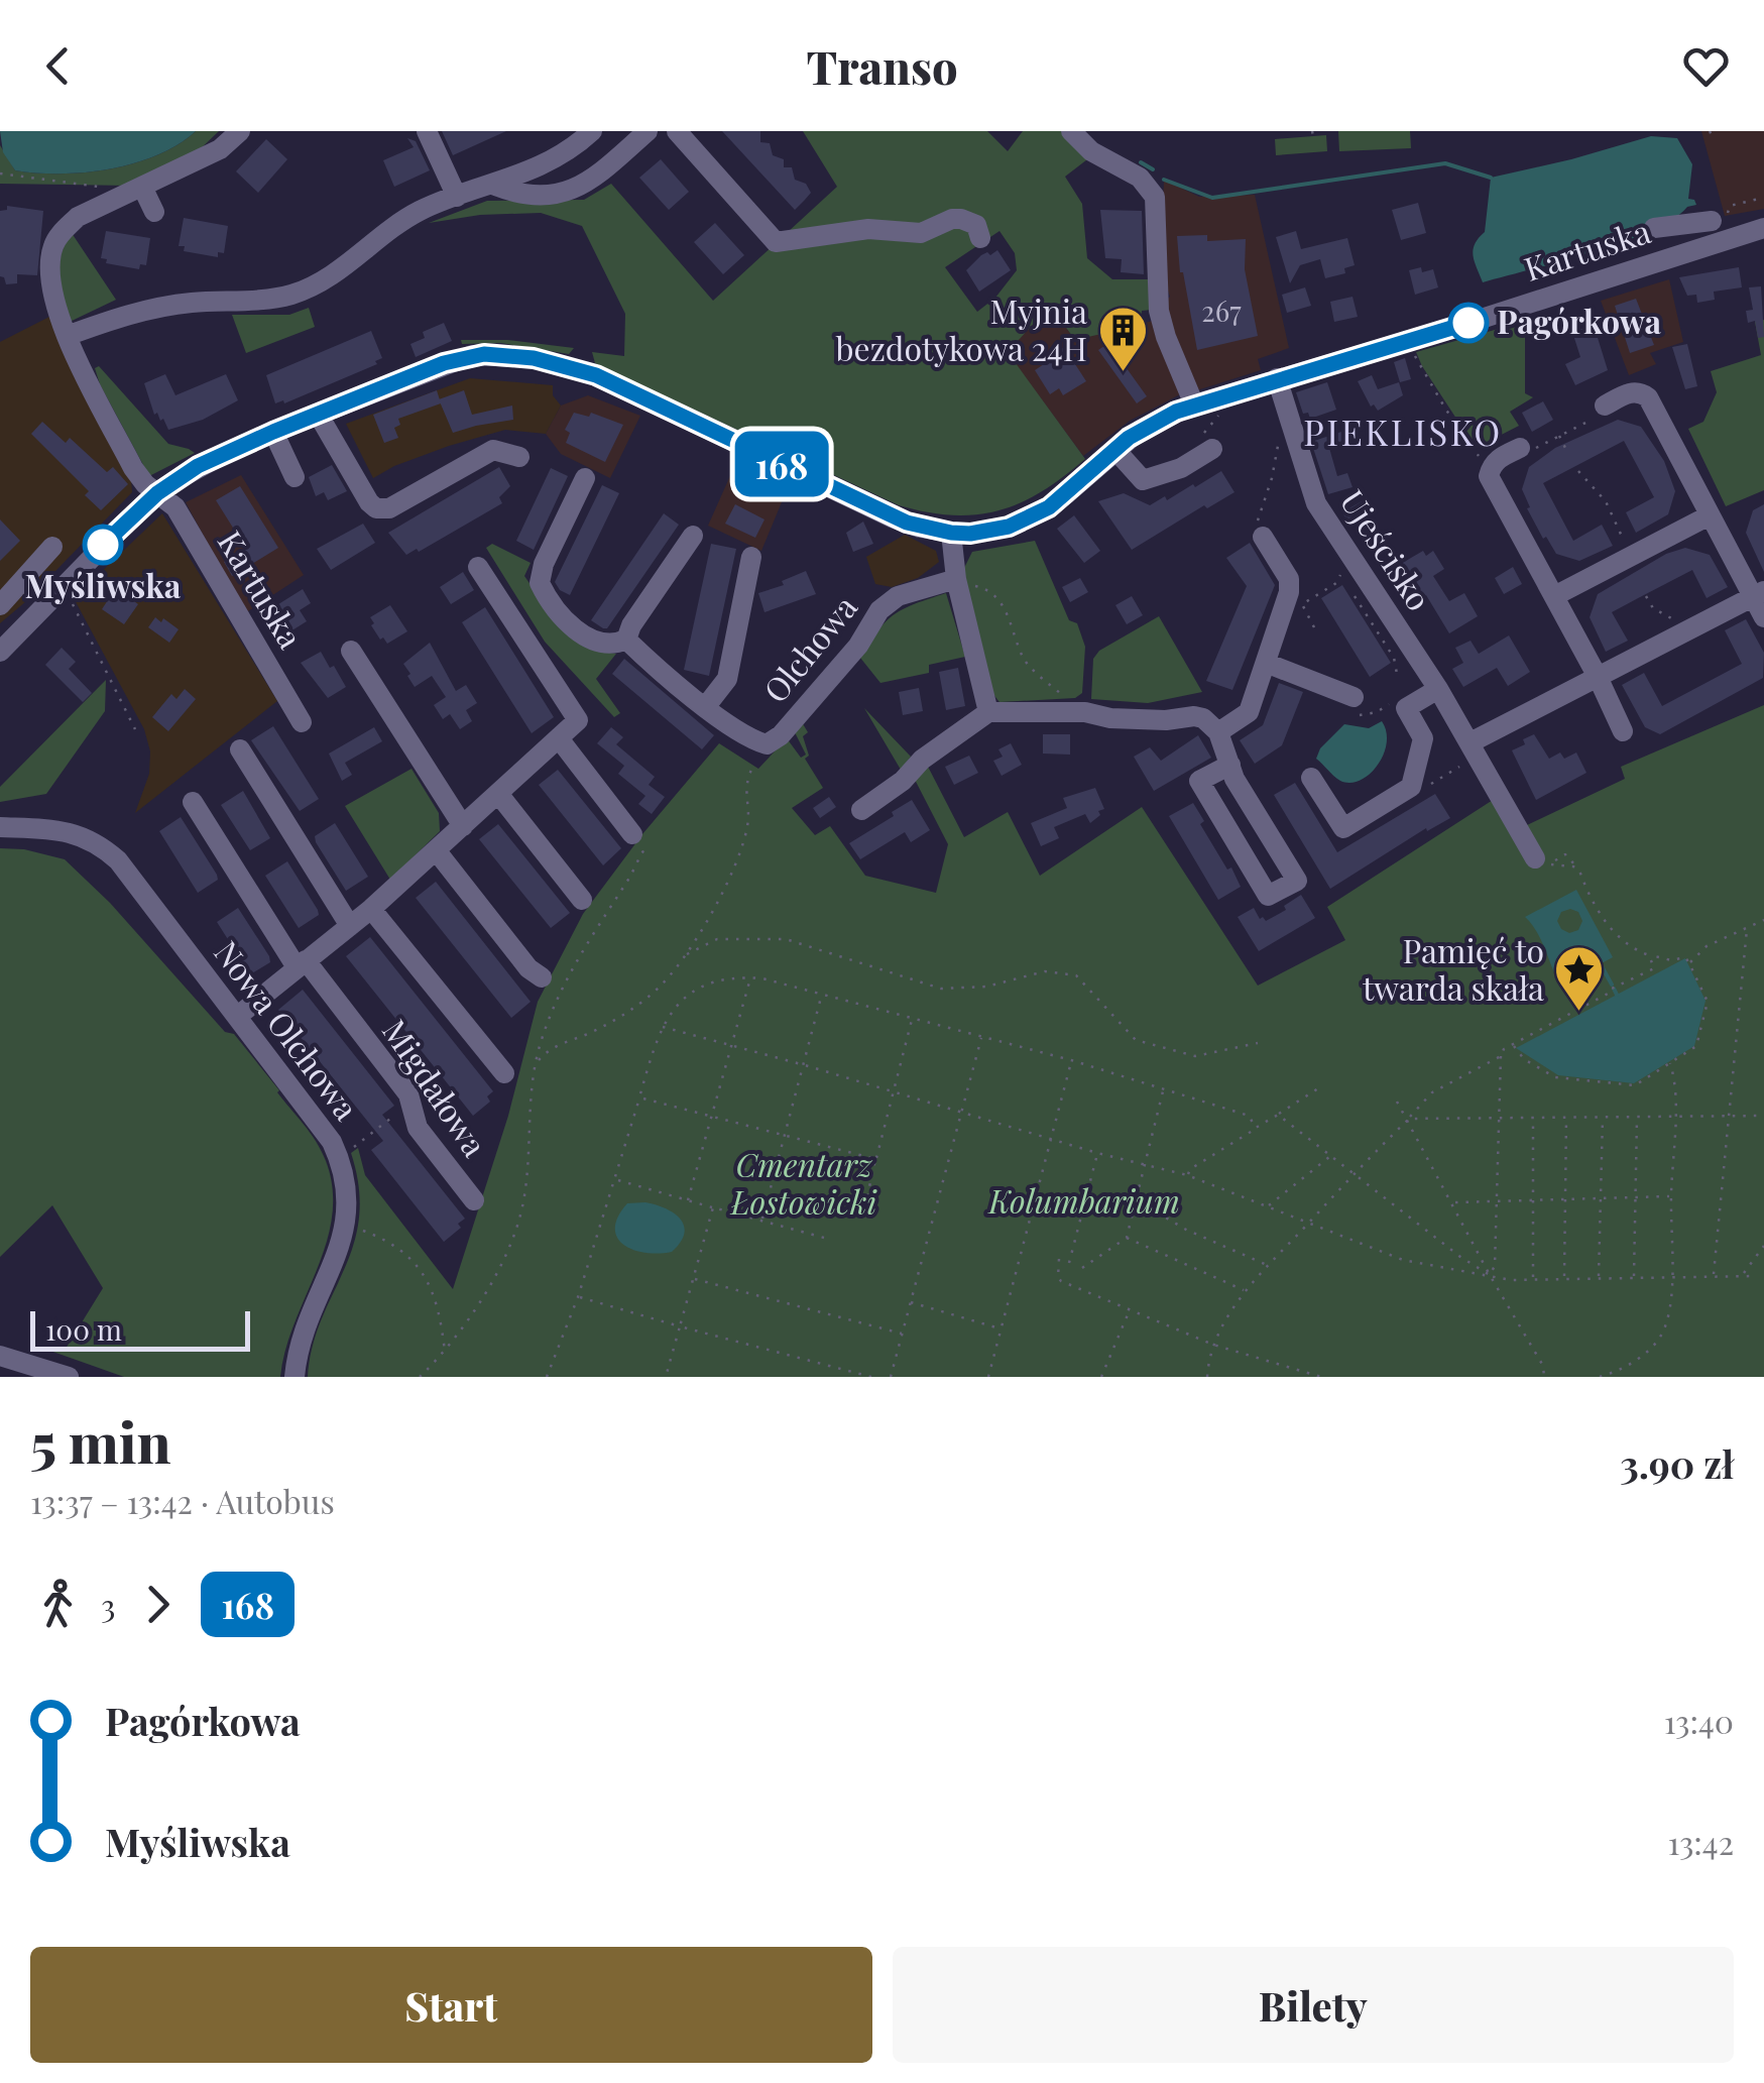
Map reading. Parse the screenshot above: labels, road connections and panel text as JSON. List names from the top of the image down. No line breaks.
{"streets":{"street":["Kartuska","Ujeścisko","Olchowa","Nowa Olchowa","Migdałowa"]},"crossings":[["Kartuska","Ujeścisko"]],"districts":["PIEKLISKO"],"parks":["Cmentarz Łostowicki","Kolumbarium"],"places":{"other":["Pagórkowa","Myśliwska"],"building":["Myjnia bezdotykowa 24H"],"place":["Pamięć to twarda skała"]},"lines":["bus line 168"],"house_numbers":["267"],"scale_bar":"100 m","page":{"header":"Transo","on_map":"168","scale":"100 m","heading":["5 min","13:37 – 13:42 · Autobus","3.90 zł"],"legs":["3","168"],"list":[{"name":"Pagórkowa","value":"13:40"},{"name":"Myśliwska","value":"13:42"}],"buttons":["Start","Bilety"]}}
